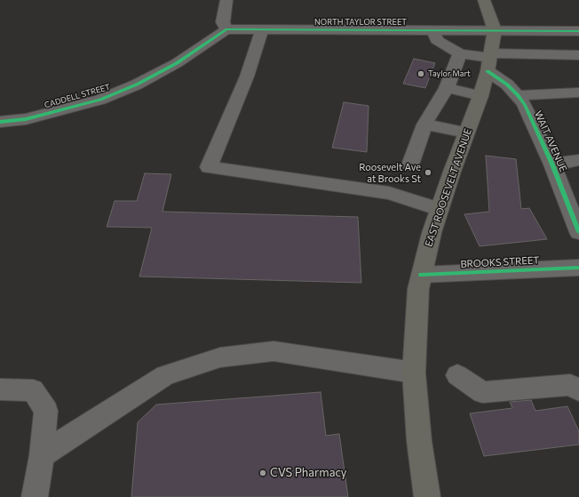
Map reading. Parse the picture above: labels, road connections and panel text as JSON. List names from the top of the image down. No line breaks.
{"streets":{"main road":["EAST ROOSEVELT AVENUE"],"street":["NORTH TAYLOR STREET","CADDELL STREET","WAIT AVENUE","BROOKS STREET"]},"crossings":[["NORTH TAYLOR STREET","CADDELL STREET"],["WAIT AVENUE","EAST ROOSEVELT AVENUE"],["EAST ROOSEVELT AVENUE","BROOKS STREET"]],"places":["Taylor Mart","Roosevelt Ave at Brooks St","CVS Pharmacy"]}
